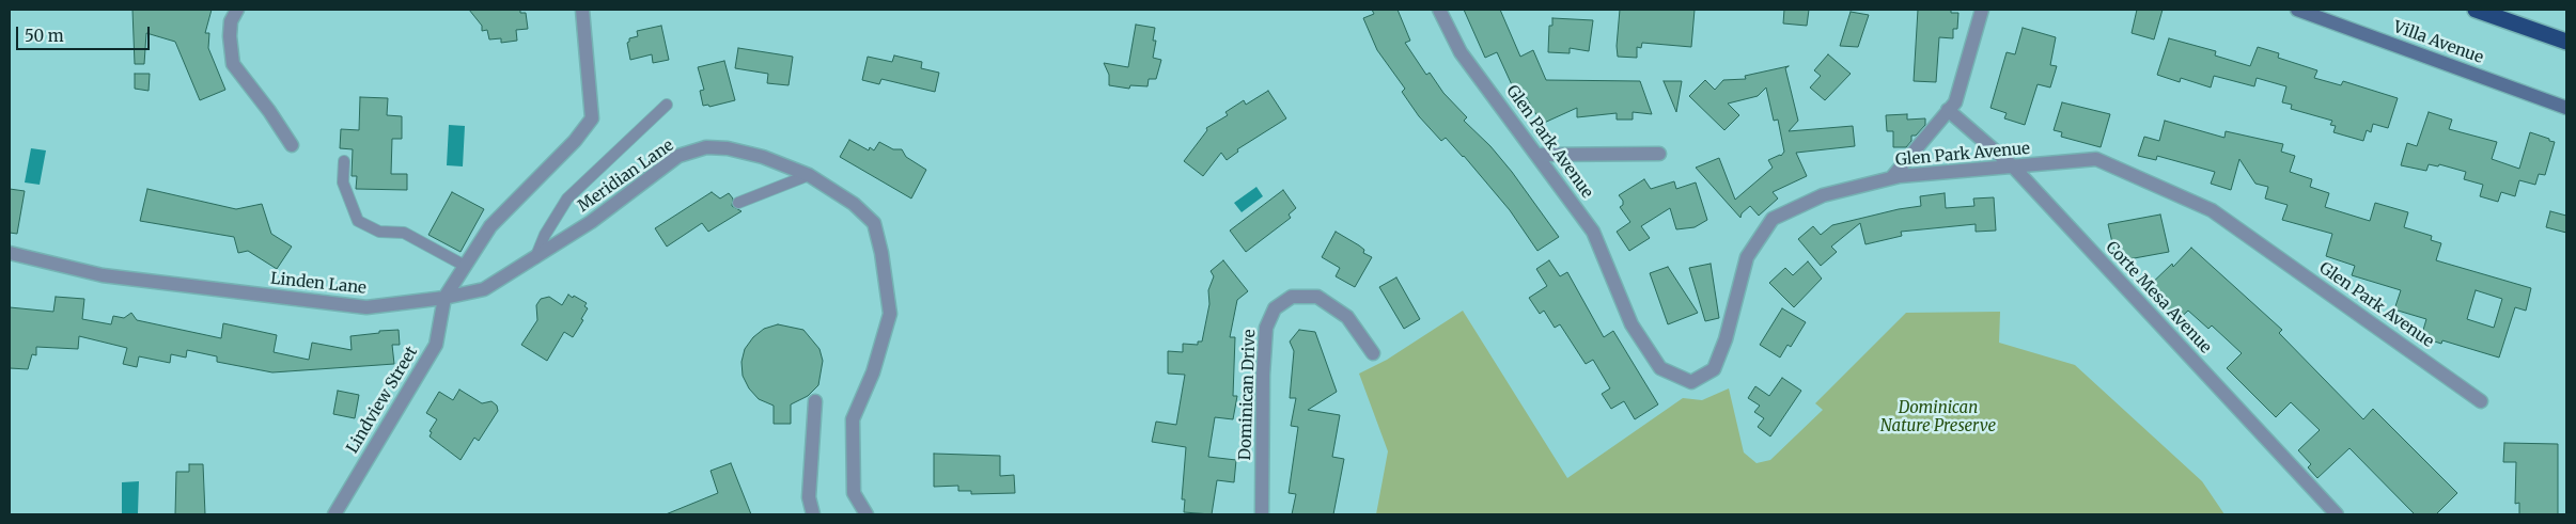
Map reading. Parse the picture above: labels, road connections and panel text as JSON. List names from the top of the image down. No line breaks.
{"streets":{"street":["Villa Avenue","Glen Park Avenue","Meridian Lane","Linden Lane","Corte Mesa Avenue","Dominican Drive","Lindview Street"]},"crossings":[["Glen Park Avenue","Corte Mesa Avenue"],["Meridian Lane","Linden Lane"],["Meridian Lane","Lindview Street"],["Linden Lane","Lindview Street"]],"parks":["Dominican Nature Preserve"],"scale_bar":"50 m"}
